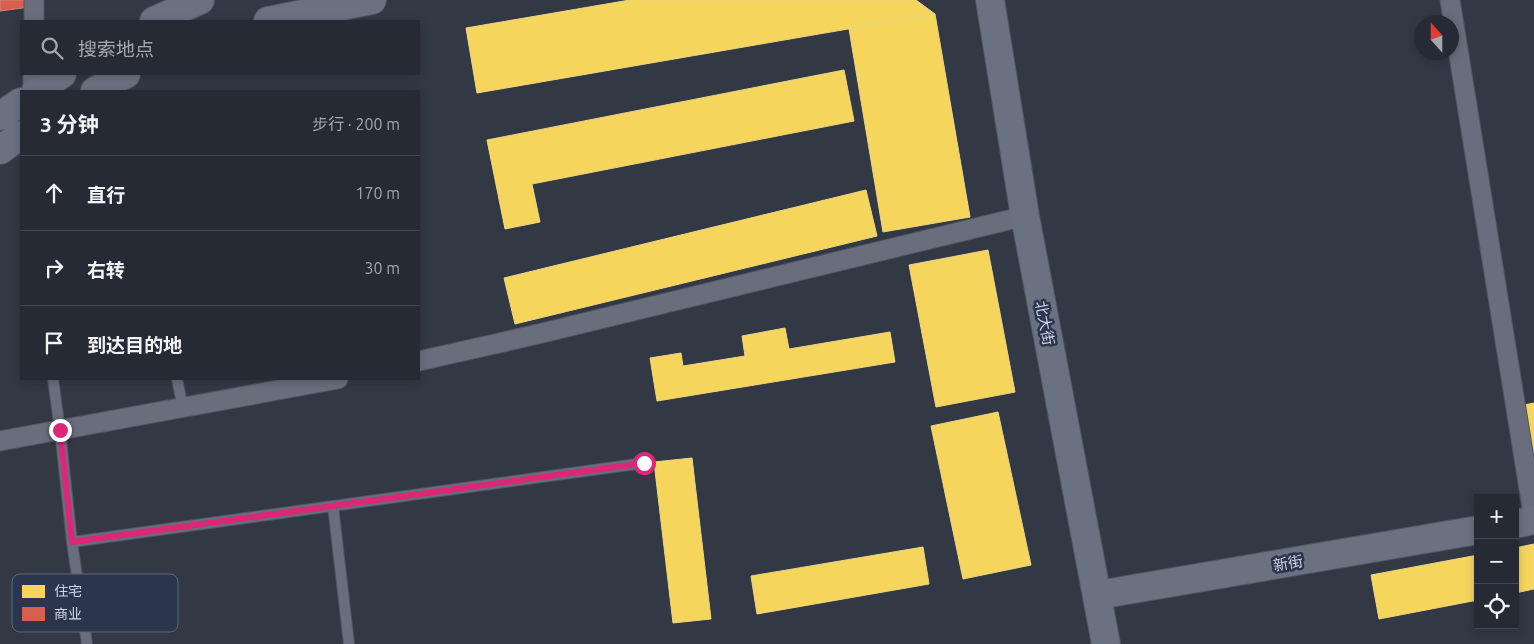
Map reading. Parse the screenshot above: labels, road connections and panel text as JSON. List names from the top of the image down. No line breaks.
{"streets":{"main road":["北大街","新街"]},"crossings":[["北大街","新街"]],"legend":["住宅","商业"],"north":"top","page":{"search":"搜索地点","heading":["3 分钟","步行 · 200 m"],"list":[["直行","170 m"],["右转","30 m"],"到达目的地"],"map_buttons":["+","−"]}}
